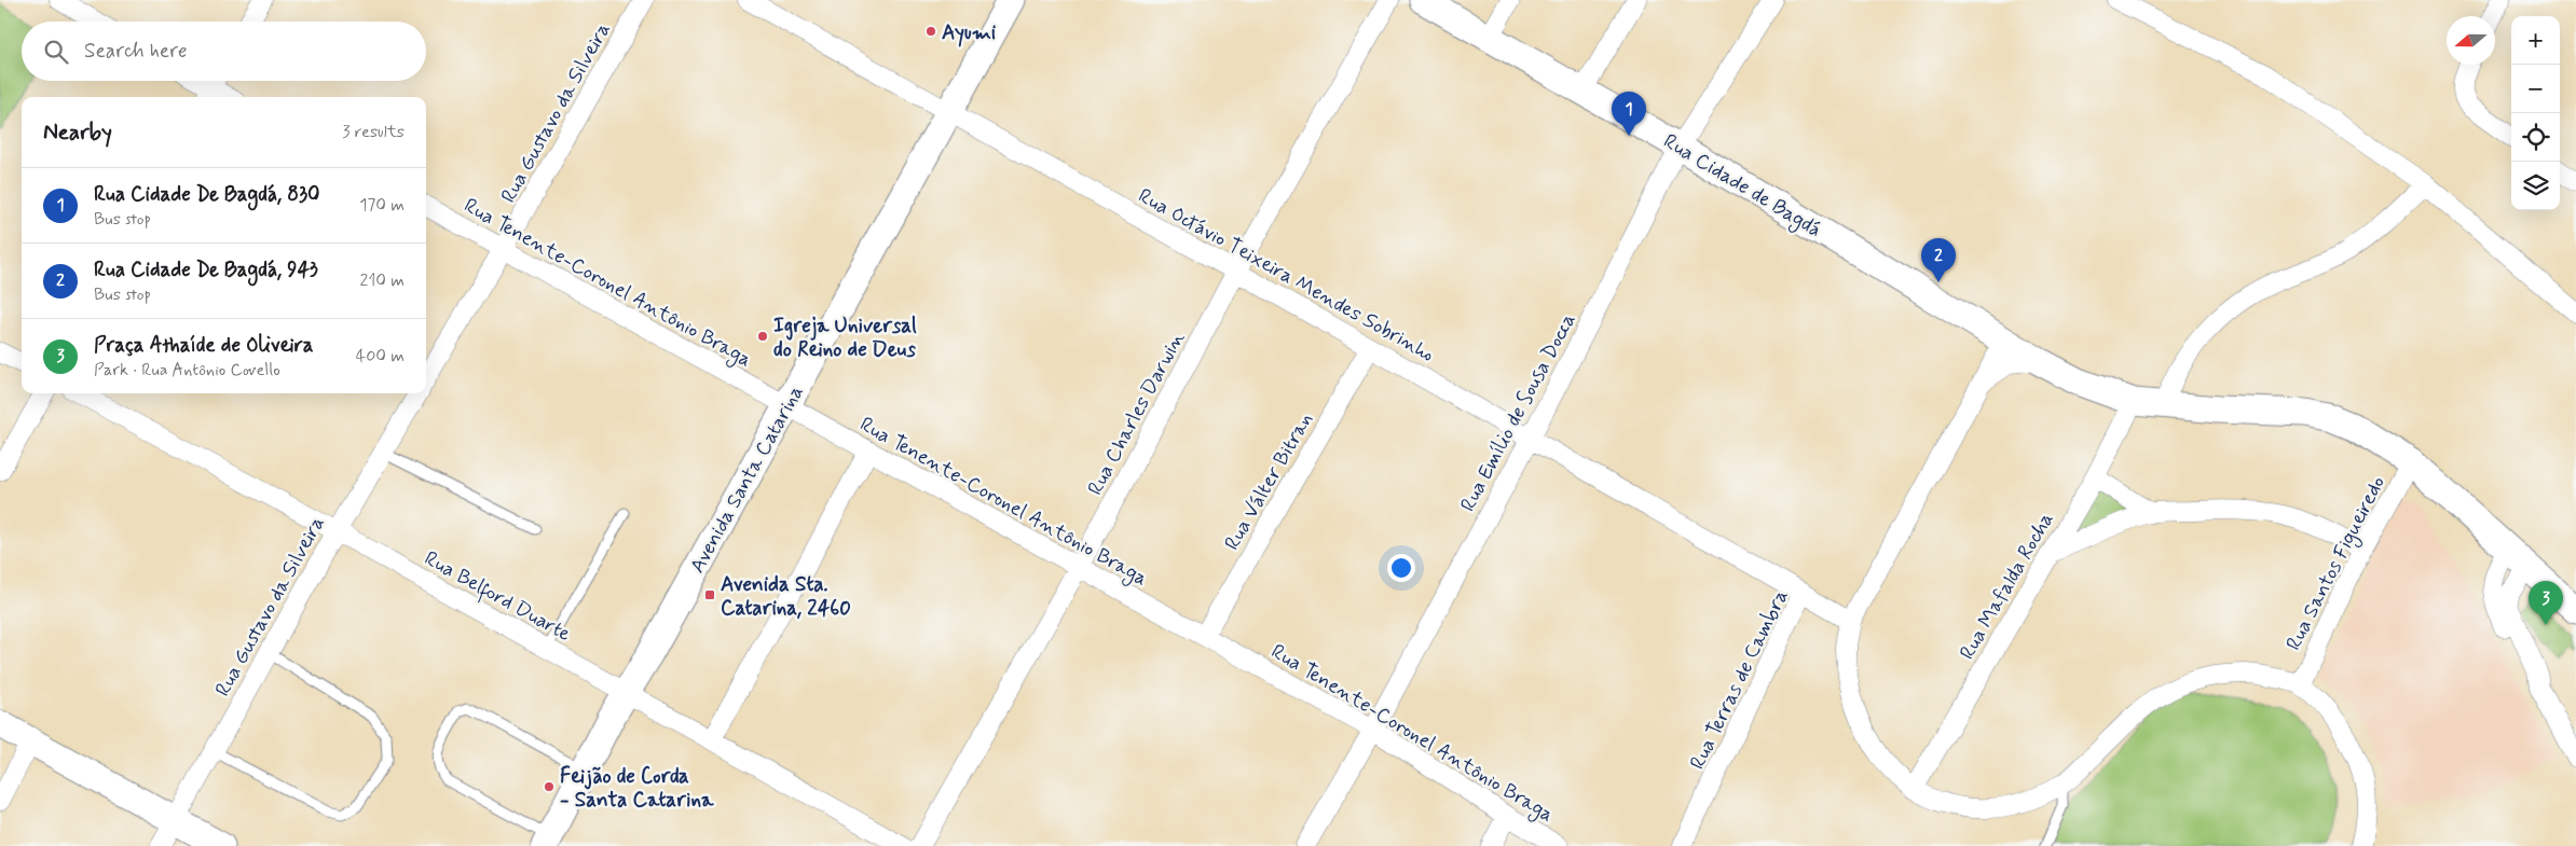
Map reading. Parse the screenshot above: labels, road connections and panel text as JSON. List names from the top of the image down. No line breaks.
{"streets":{"main road":["Rua Cidade de Bagdá","Avenida Santa Catarina"],"street":["Rua Gustavo da Silveira","Rua Octávio Teixeira Mendes Sobrinho","Rua Tenente-Coronel Antônio Braga","Rua Emílio de Sousa Docca","Rua Charles Darwin","Rua Válter Bitran","Rua Santos Figueiredo","Rua Mafalda Rocha","Rua Belford Duarte","Rua Terras de Cambra"]},"crossings":[["Rua Gustavo da Silveira","Rua Tenente-Coronel Antônio Braga"],["Rua Gustavo da Silveira","Rua Belford Duarte"],["Rua Cidade de Bagdá","Rua Emílio de Sousa Docca"],["Rua Cidade de Bagdá","Rua Santos Figueiredo"],["Rua Cidade de Bagdá","Rua Mafalda Rocha"],["Rua Octávio Teixeira Mendes Sobrinho","Rua Emílio de Sousa Docca"],["Rua Octávio Teixeira Mendes Sobrinho","Rua Charles Darwin"],["Rua Octávio Teixeira Mendes Sobrinho","Avenida Santa Catarina"],["Rua Octávio Teixeira Mendes Sobrinho","Rua Válter Bitran"],["Rua Octávio Teixeira Mendes Sobrinho","Rua Terras de Cambra"],["Rua Tenente-Coronel Antônio Braga","Rua Emílio de Sousa Docca"],["Rua Tenente-Coronel Antônio Braga","Rua Charles Darwin"],["Rua Tenente-Coronel Antônio Braga","Avenida Santa Catarina"],["Rua Tenente-Coronel Antônio Braga","Rua Válter Bitran"],["Avenida Santa Catarina","Rua Belford Duarte"]],"places":{"other":["Ayumi","Igreja Universal do Reino de Deus","Feijão de Corda - Santa Catarina"],"transit":["Avenida Sta. Catarina, 2460"]},"north":"left","page":{"map_buttons":["+","−"],"search":"Search here","pins":["1","2","3"],"heading":["Nearby","3 results"],"list":[{"mark":"1","name":"Rua Cidade De Bagdá, 830","note":"Bus stop","value":"170 m"},{"mark":"2","name":"Rua Cidade De Bagdá, 943","note":"Bus stop","value":"210 m"},{"mark":"3","name":"Praça Athaíde de Oliveira","note":"Park · Rua Antônio Covello","value":"400 m"}]}}
